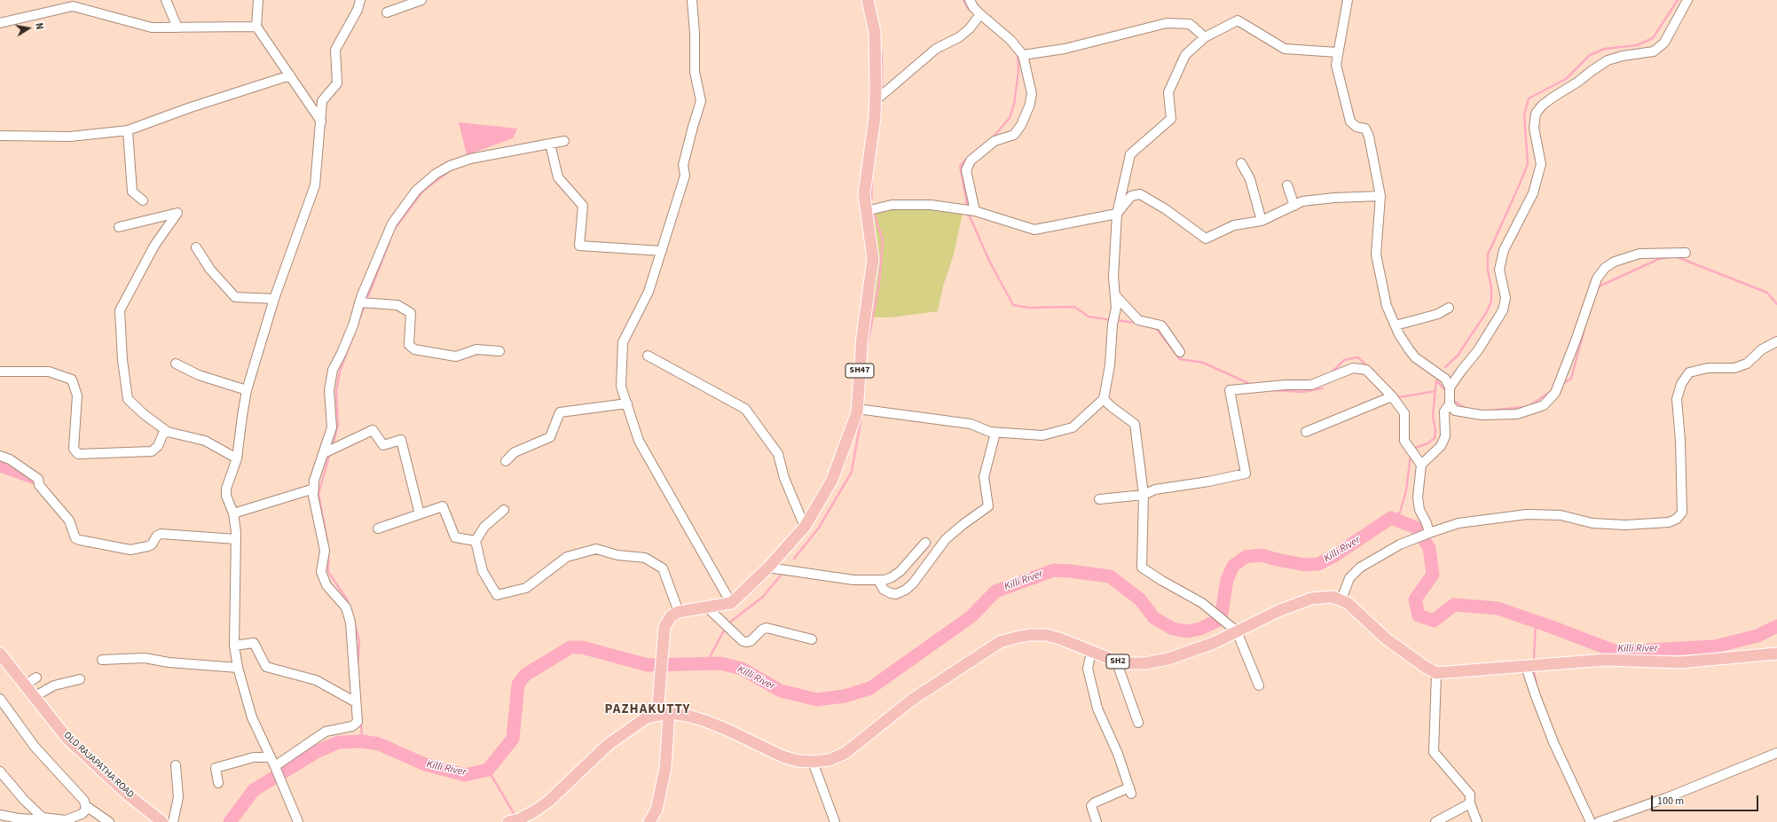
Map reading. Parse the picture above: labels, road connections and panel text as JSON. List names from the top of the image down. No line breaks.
{"streets":{"main road":["SH47","SH2","OLD RAJAPATHA ROAD"]},"districts":["PAZHAKUTTY"],"water":["Killi River"],"scale_bar":"100 m","north":"right"}
